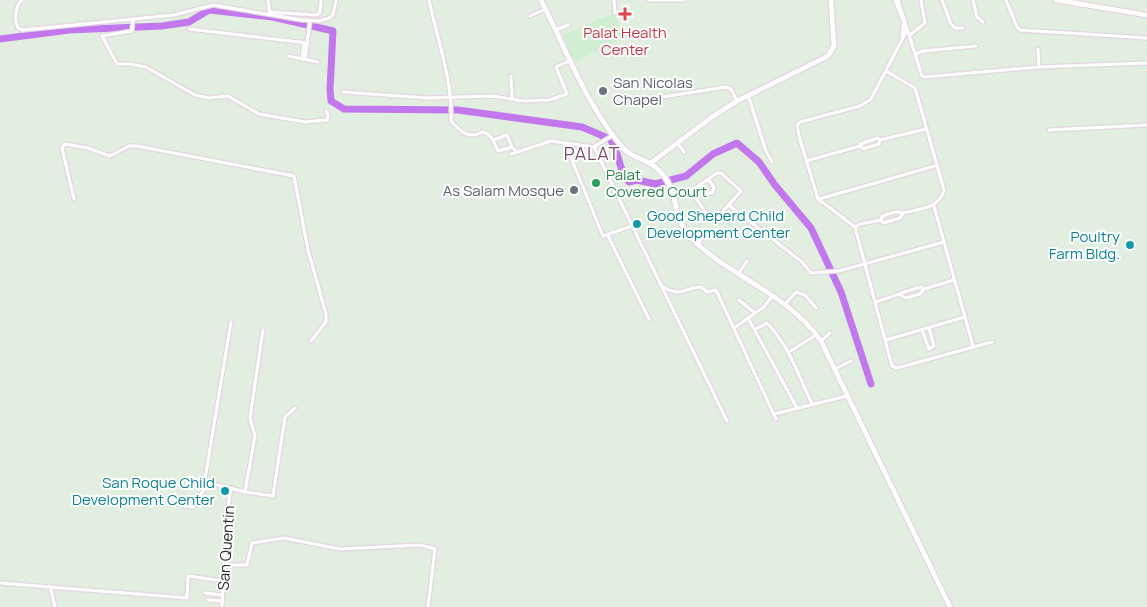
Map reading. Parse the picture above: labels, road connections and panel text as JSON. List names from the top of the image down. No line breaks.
{"streets":{"street":["San Quentin"]},"districts":["PALAT"],"places":{"health":["Palat Health Center"],"other":["San Nicolas Chapel","Palat Covered Court","As Salam Mosque","Good Sheperd Child Development Center","Poultry Farm Bldg.","San Roque Child Development Center"]}}
